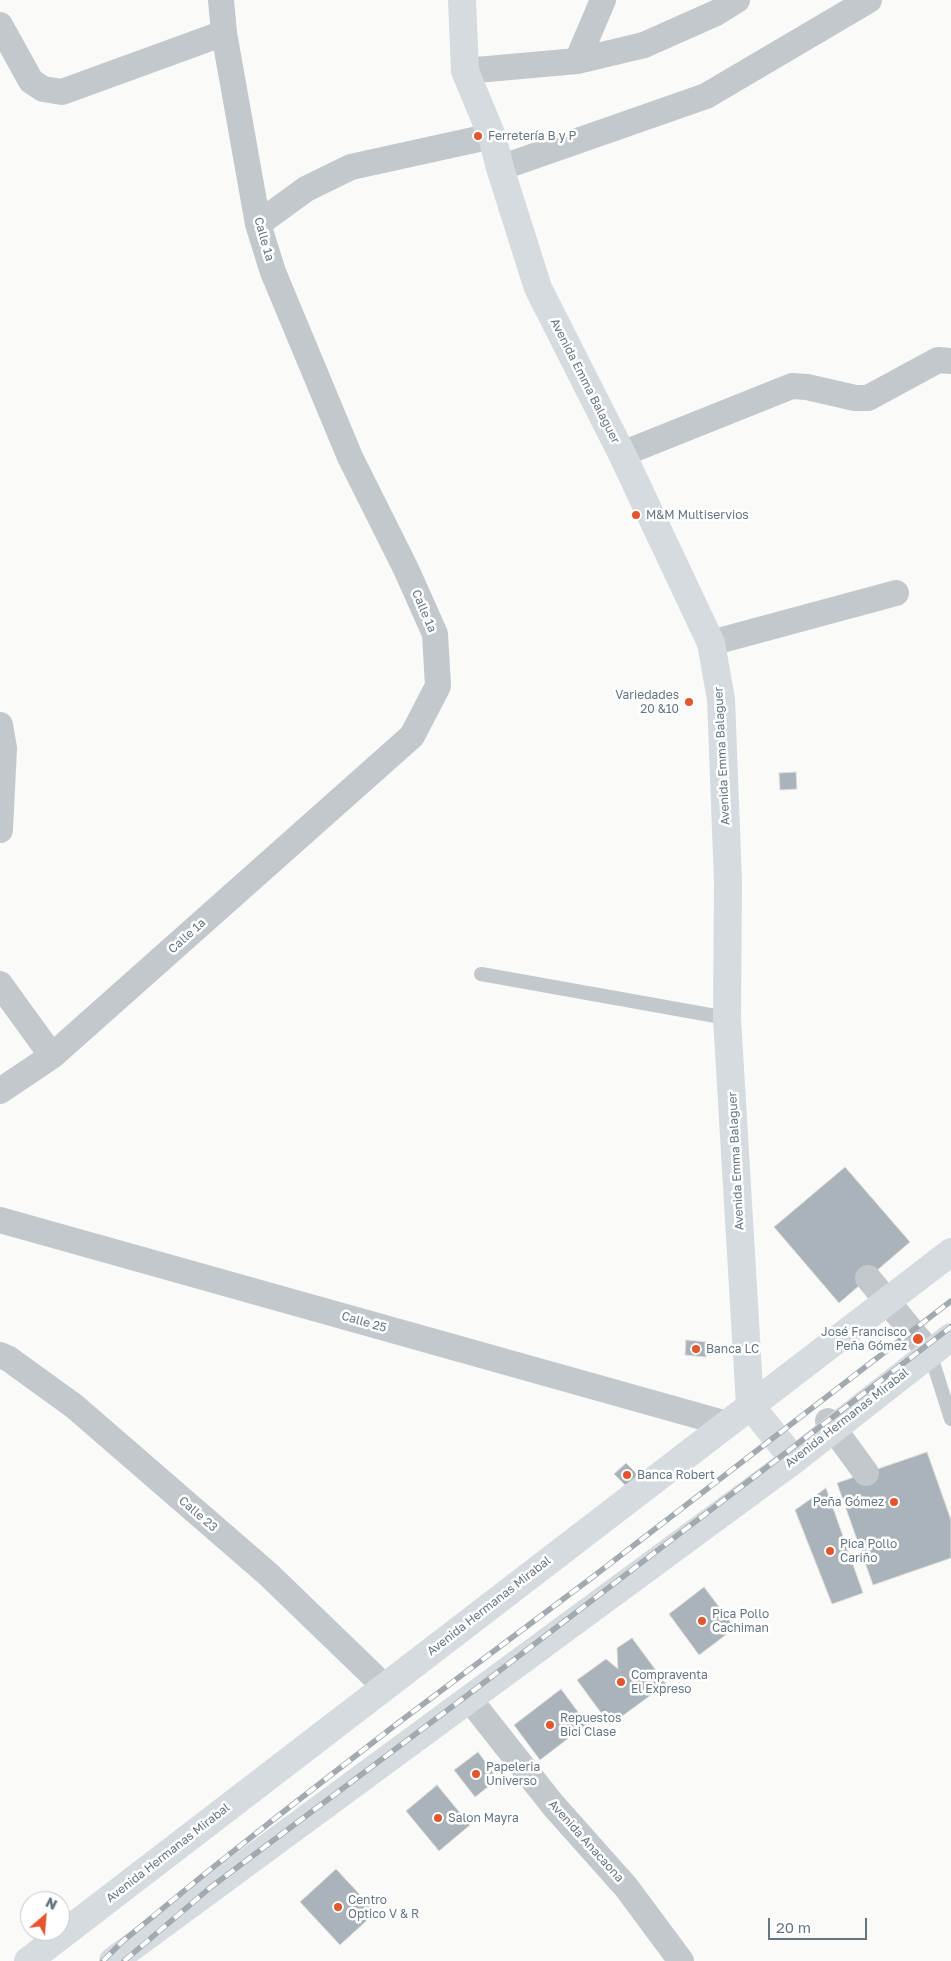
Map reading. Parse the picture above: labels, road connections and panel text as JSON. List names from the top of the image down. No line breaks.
{"streets":{"main road":["Avenida Emma Balaguer","Avenida Hermanas Mirabal"],"street":["Calle 1a","Calle 25","Calle 23","Avenida Anacaona"]},"crossings":[["Avenida Emma Balaguer","Avenida Hermanas Mirabal"],["Calle 25","Avenida Hermanas Mirabal"],["Avenida Hermanas Mirabal","Calle 23"],["Avenida Hermanas Mirabal","Avenida Anacaona"]],"places":["Ferretería B y P","M&M Multiservios","Variedades 20 &10","José Francisco Peña Gómez","Banca LC","Banca Robert","Peña Gómez","Pica Pollo Cariño","Pica Pollo Cachiman","Compraventa El Expreso","Repuestos Bici Clase","Papeleria Universo","Salon Mayra","Centro Optico V & R"],"scale_bar":"20 m","north":"top right"}
